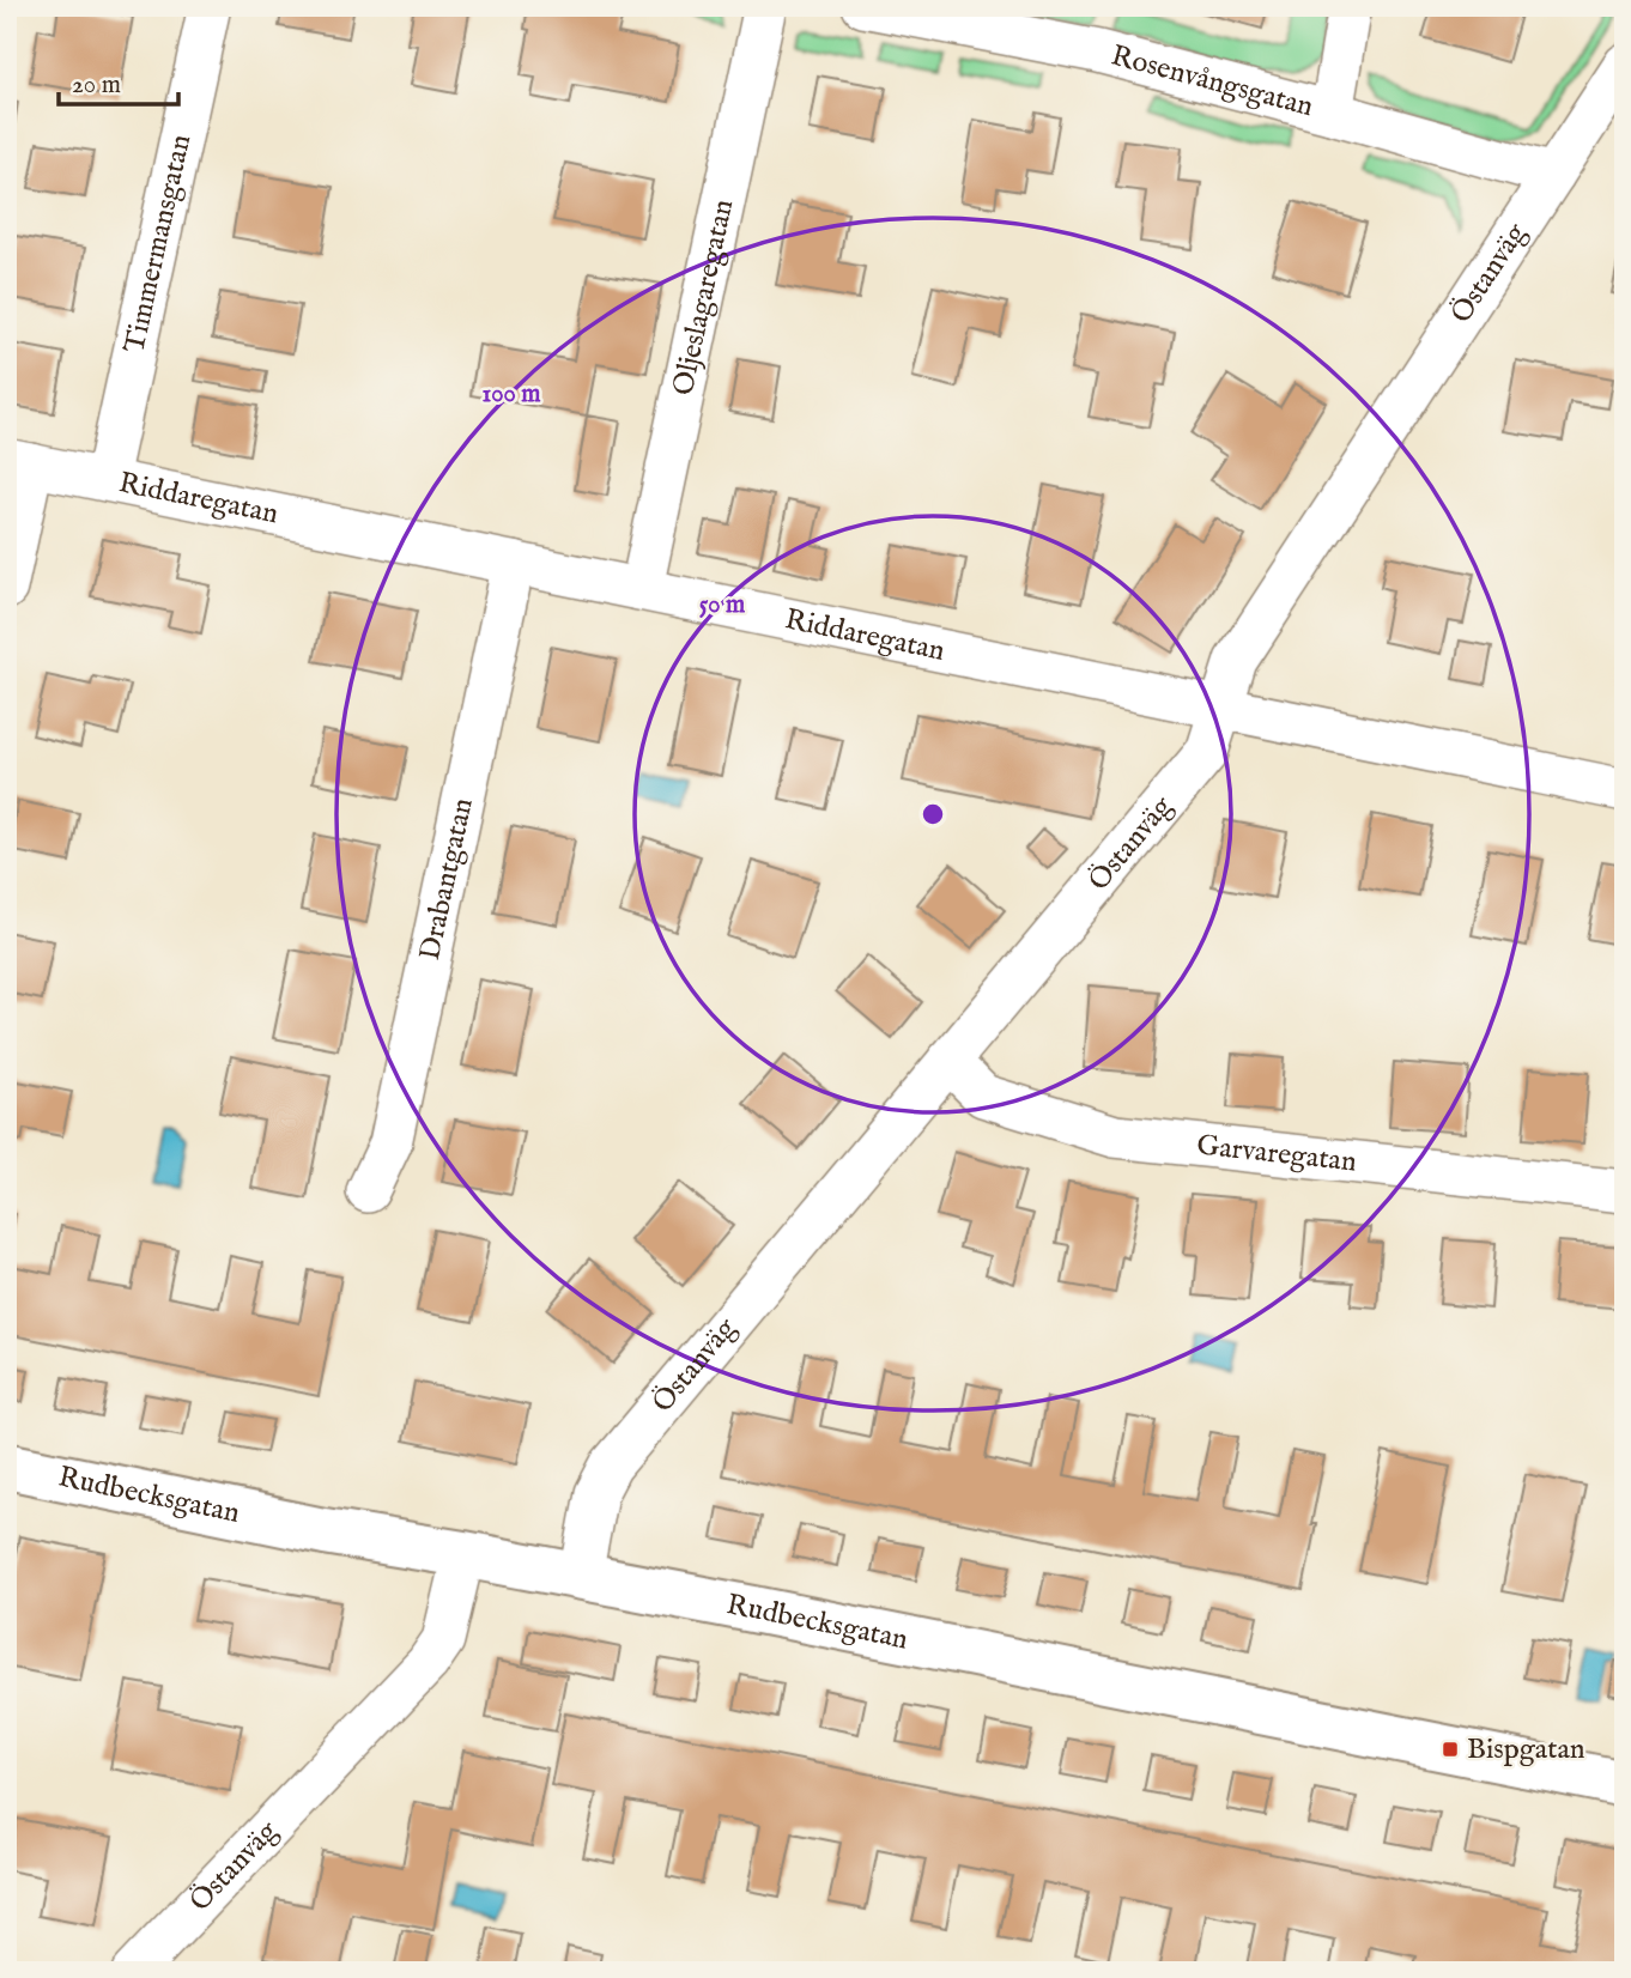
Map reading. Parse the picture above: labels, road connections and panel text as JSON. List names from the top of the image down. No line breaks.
{"streets":{"street":["Rosenvångsgatan","Timmermansgatan","Östanväg","Oljeslagaregatan","Riddaregatan","Drabantgatan","Garvaregatan","Rudbecksgatan"]},"crossings":[["Rosenvångsgatan","Östanväg"],["Timmermansgatan","Riddaregatan"],["Östanväg","Riddaregatan"],["Östanväg","Garvaregatan"],["Östanväg","Rudbecksgatan"],["Oljeslagaregatan","Riddaregatan"],["Riddaregatan","Drabantgatan"]],"places":{"transit":["Bispgatan"]},"scale_bar":"20 m","rings":["100 m","50 m"]}
